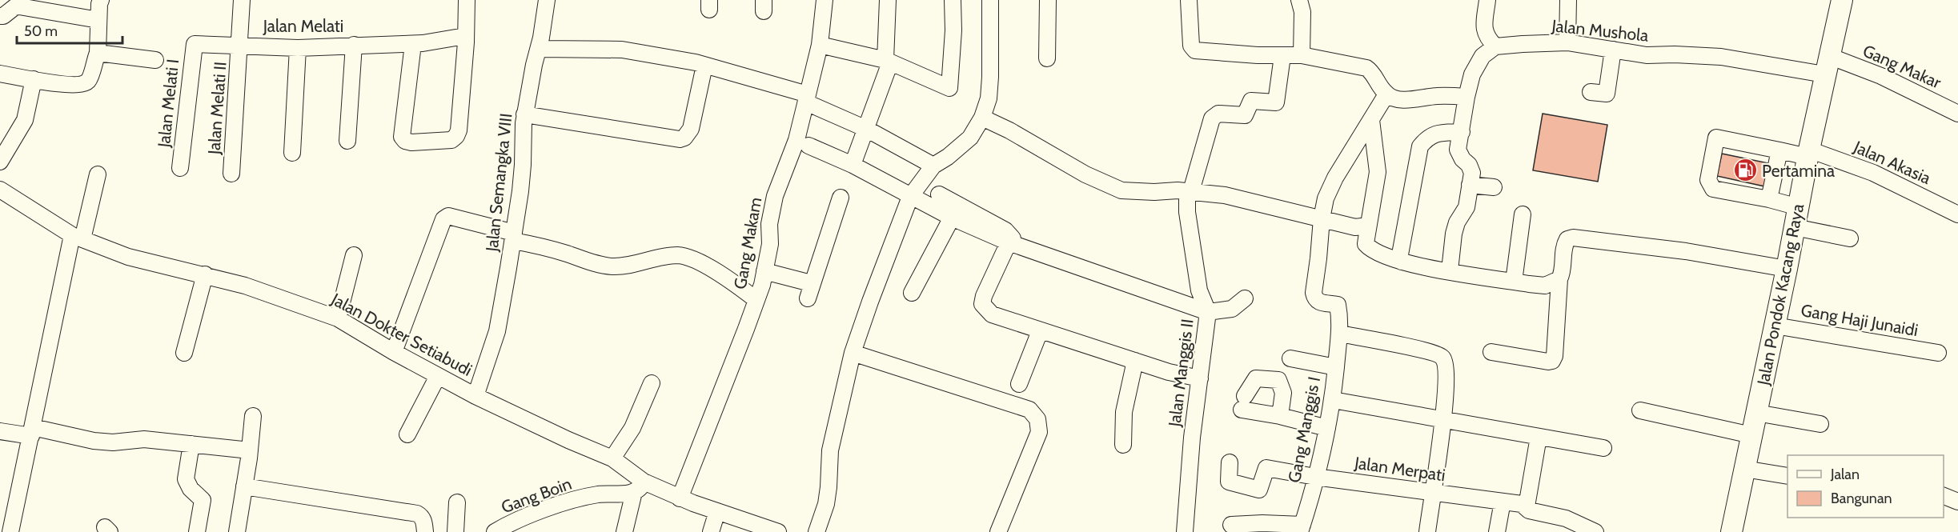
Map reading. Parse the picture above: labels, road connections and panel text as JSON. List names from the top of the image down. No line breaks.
{"streets":{"main road":["Jalan Pondok Kacang Raya"],"street":["Jalan Melati","Jalan Mushola","Gang Makar","Jalan Melati I","Jalan Melati II","Jalan Akasia","Jalan Semangka VIII","Gang Makam","Gang Haji Junaidi","Jalan Dokter Setiabudi","Jalan Manggis II","Gang Manggis I","Jalan Merpati","Gang Boin"]},"crossings":[["Jalan Melati","Jalan Melati I"],["Jalan Melati","Jalan Melati II"],["Jalan Mushola","Gang Makar"],["Jalan Mushola","Jalan Pondok Kacang Raya"],["Gang Makar","Jalan Pondok Kacang Raya"],["Jalan Akasia","Jalan Pondok Kacang Raya"],["Jalan Semangka VIII","Jalan Dokter Setiabudi"],["Gang Makam","Jalan Dokter Setiabudi"],["Jalan Pondok Kacang Raya","Gang Haji Junaidi"],["Jalan Dokter Setiabudi","Gang Boin"],["Gang Manggis I","Jalan Merpati"]],"places":{"fuel station":["Pertamina"]},"legend":["Jalan","Bangunan"],"scale_bar":"50 m"}
